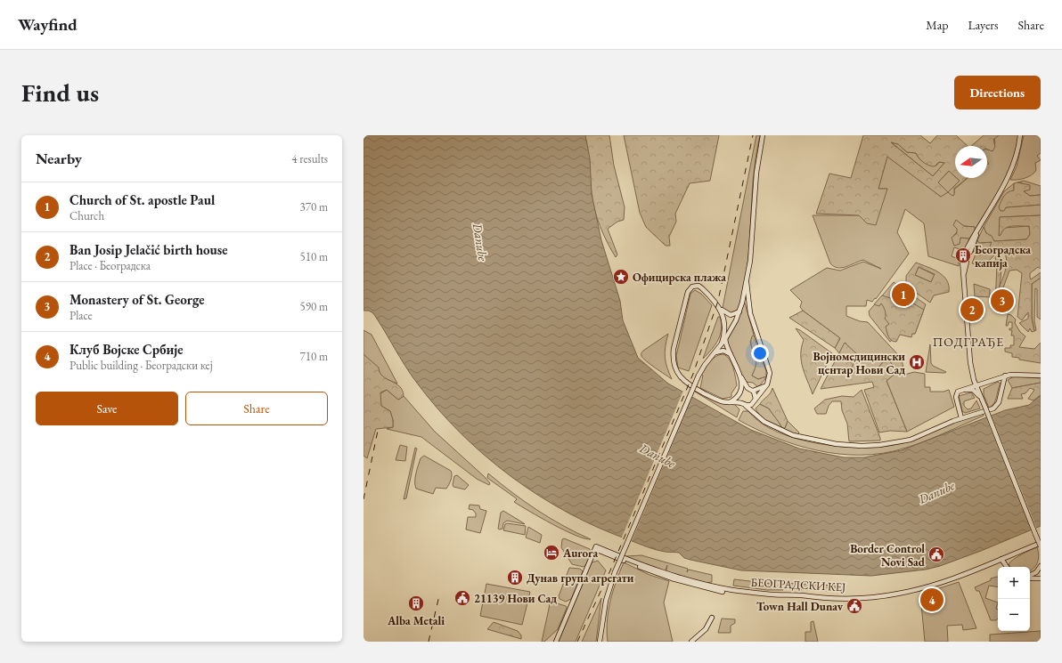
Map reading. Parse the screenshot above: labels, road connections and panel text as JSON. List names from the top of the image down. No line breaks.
{"streets":{"main road":["БЕОГРАДСКИ КЕЈ"]},"districts":["ПОДГРАЂЕ"],"water":["Danube"],"places":{"building":["Београдска капија","Дунав група агрегати","Alba Metali"],"place":["Официрска плажа"],"hospital":["Војномедицински центар Нови Сад"],"hotel":["Aurora"],"public building":["Border Control Novi Sad","21139 Нови Сад","Town Hall Dunav"]},"north":"left","page":{"header":"Wayfind","nav":["Map","Layers","Share"],"buttons":["Directions",["Save","Share"]],"title":"Find us","heading":["Nearby","4 results"],"list":[{"mark":"1","name":"Church of St. apostle Paul","note":"Church","value":"370 m"},{"mark":"2","name":"Ban Josip Jelačić birth house","note":"Place · Београдска","value":"510 m"},{"mark":"3","name":"Monastery of St. George","note":"Place","value":"590 m"},{"mark":"4","name":"Клуб Војске Србије","note":"Public building · Београдски кеј","value":"710 m"}],"pins":["1","3","2","4"],"map_buttons":["+","−"]}}
